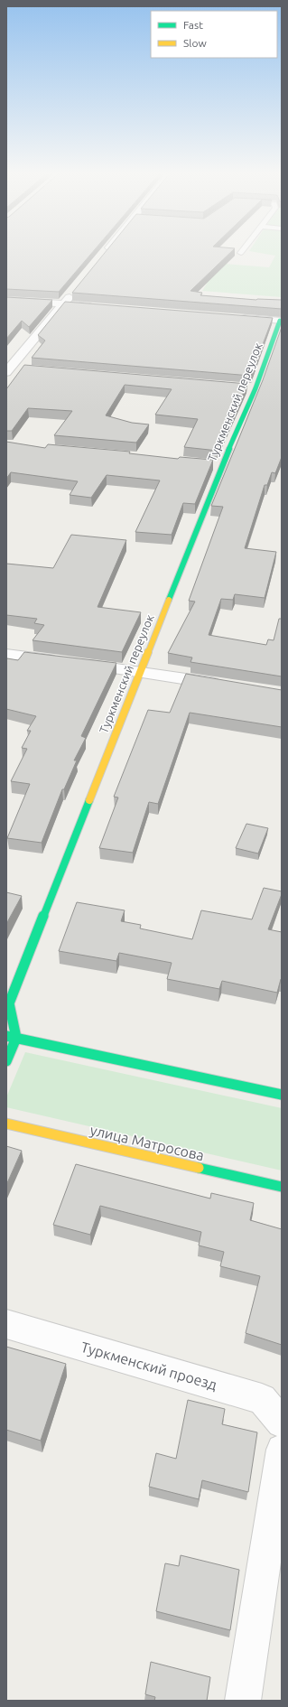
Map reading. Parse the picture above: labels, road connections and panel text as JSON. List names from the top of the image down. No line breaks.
{"streets":{"main road":["Туркменский переулок","улица Матросова"],"street":["Туркменский проезд"]},"legend":["Fast","Slow"]}
